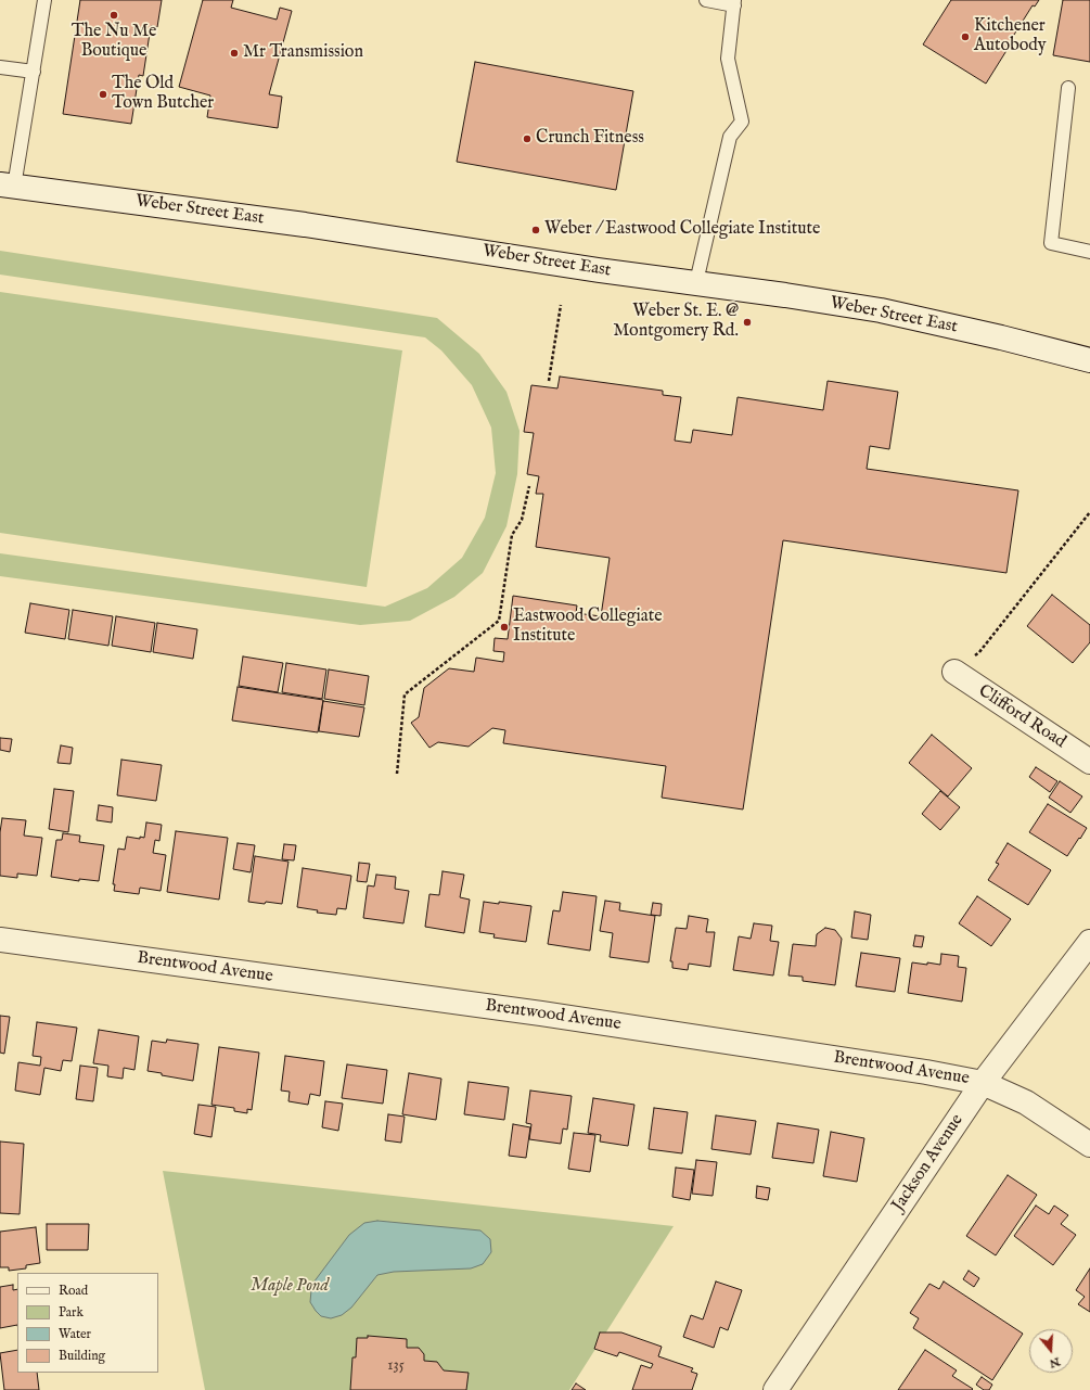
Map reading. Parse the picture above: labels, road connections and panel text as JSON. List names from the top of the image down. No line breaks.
{"streets":{"street":["Weber Street East","Clifford Road","Brentwood Avenue","Jackson Avenue"]},"crossings":[["Brentwood Avenue","Jackson Avenue"]],"parks":["Maple Pond"],"places":["The Nu Me Boutique","Kitchener Autobody","Mr Transmission","The Old Town Butcher","Crunch Fitness","Weber / Eastwood Collegiate Institute","Weber St. E. @ Montgomery Rd.","Eastwood Collegiate Institute"],"house_numbers":["135"],"legend":["Road","Park","Water","Building"],"north":"bottom"}
